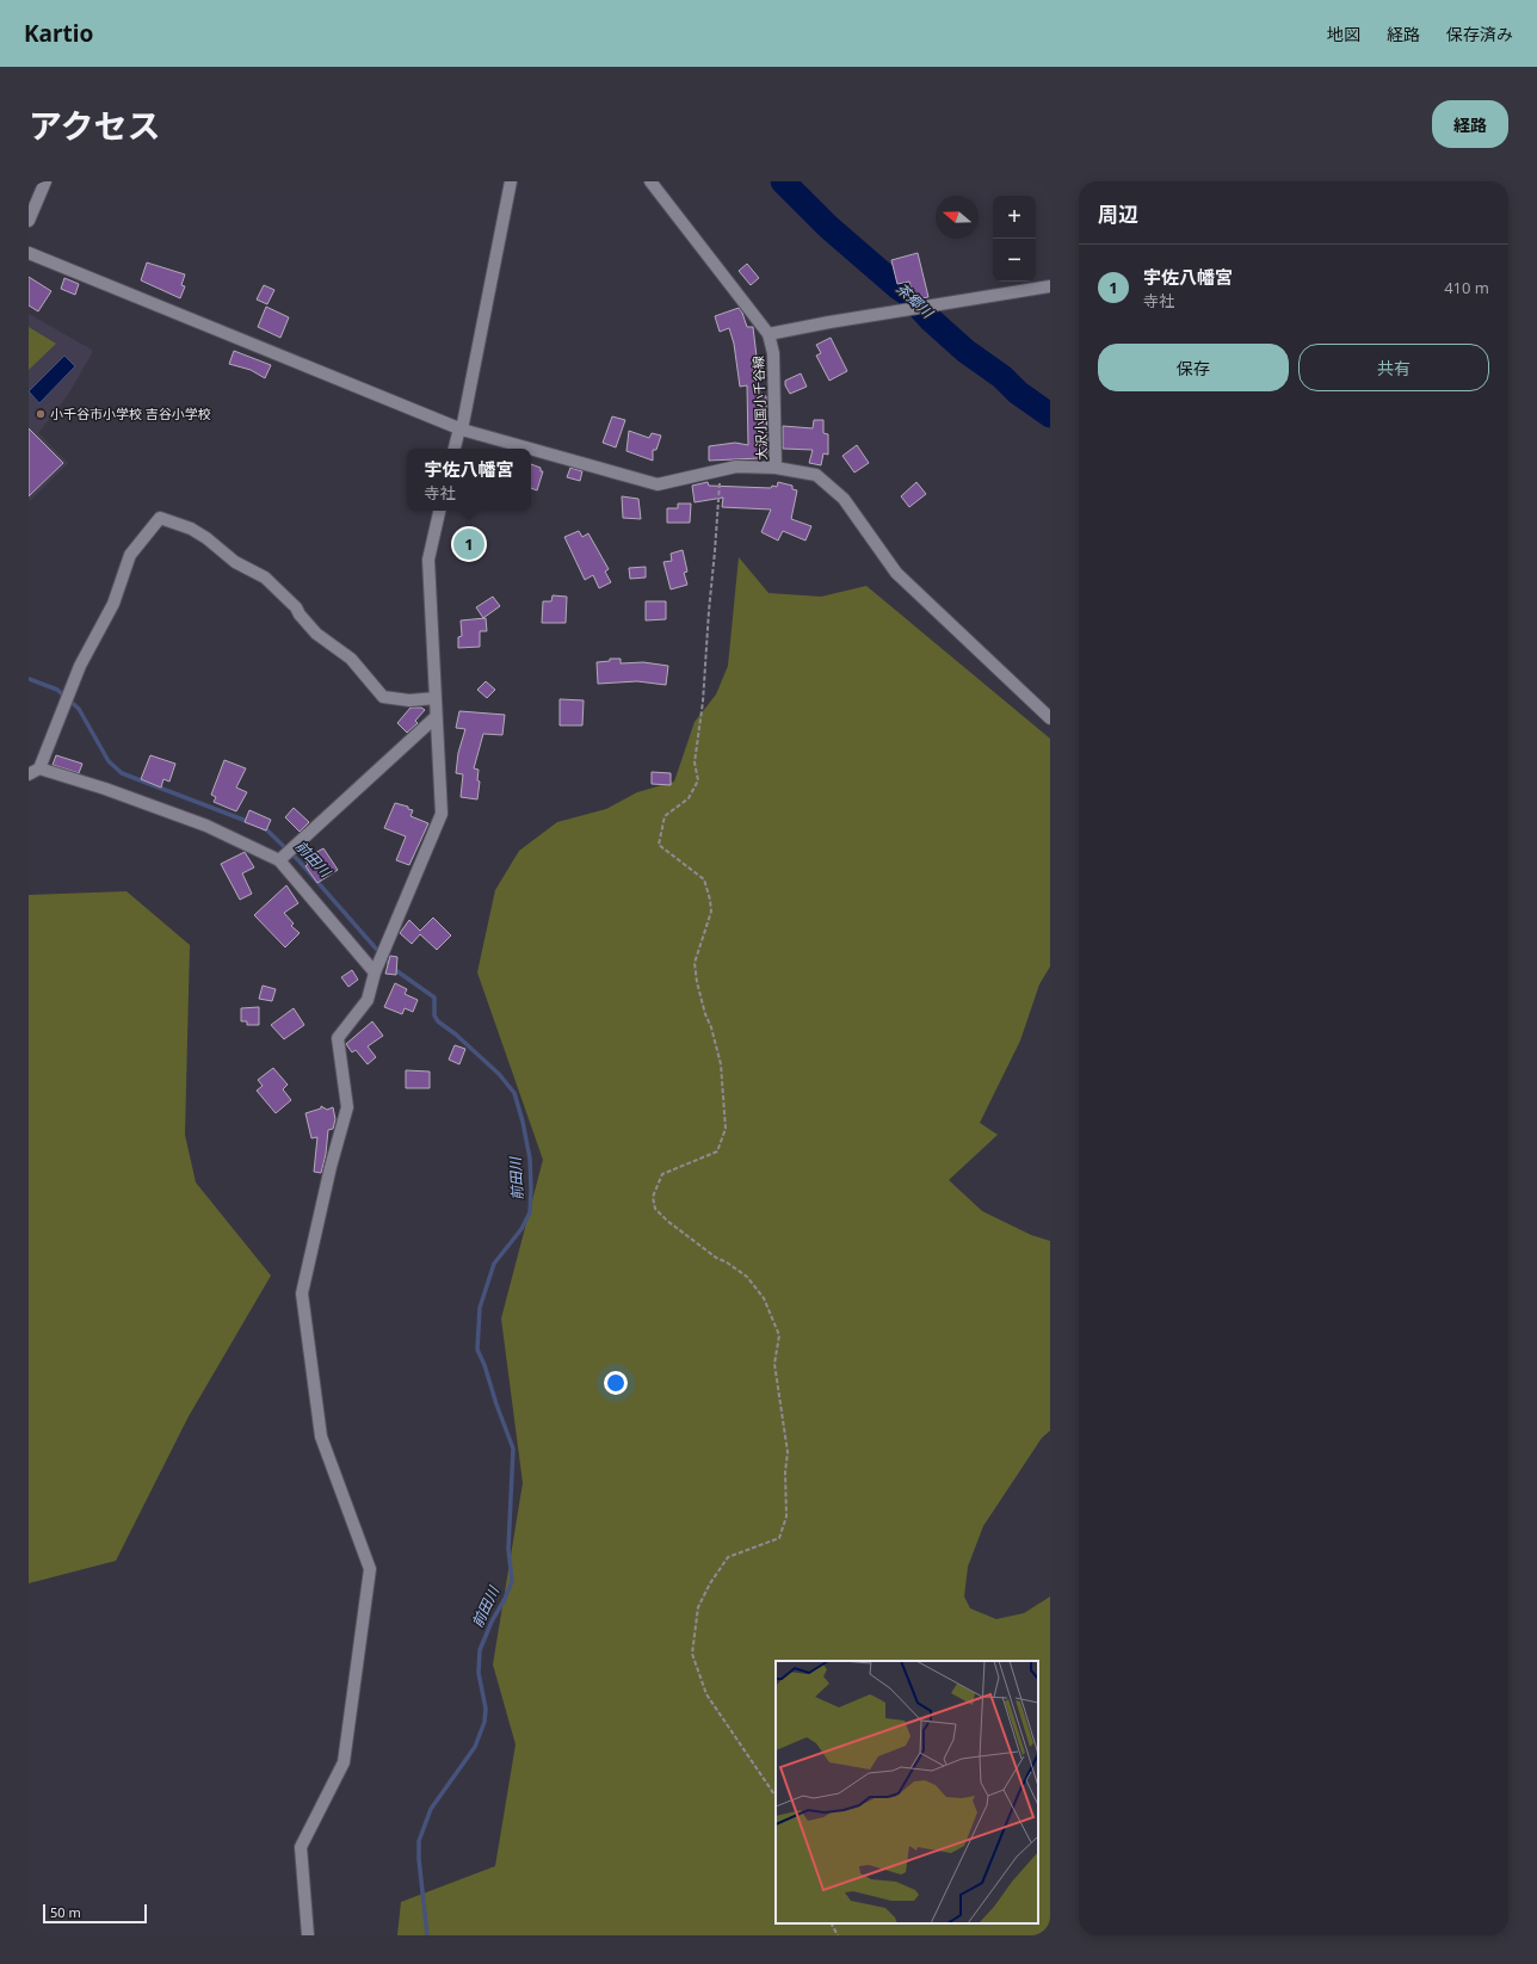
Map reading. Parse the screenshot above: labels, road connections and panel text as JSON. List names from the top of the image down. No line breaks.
{"streets":{"street":["大沢小国小千谷線"]},"water":["茶郷川","前田川"],"places":["小千谷市小学校 吉谷小学校"],"scale_bar":"50 m","north":"left","page":{"header":"Kartio","nav":["地図","経路","保存済み"],"title":"アクセス","buttons":["経路",["保存","共有"]],"heading":"周辺","map_buttons":["+","−"],"list":[{"mark":"1","name":"宇佐八幡宮","note":"寺社","value":"410 m"}],"popup":["宇佐八幡宮","寺社"],"pins":"1","scale":"50 m"}}
